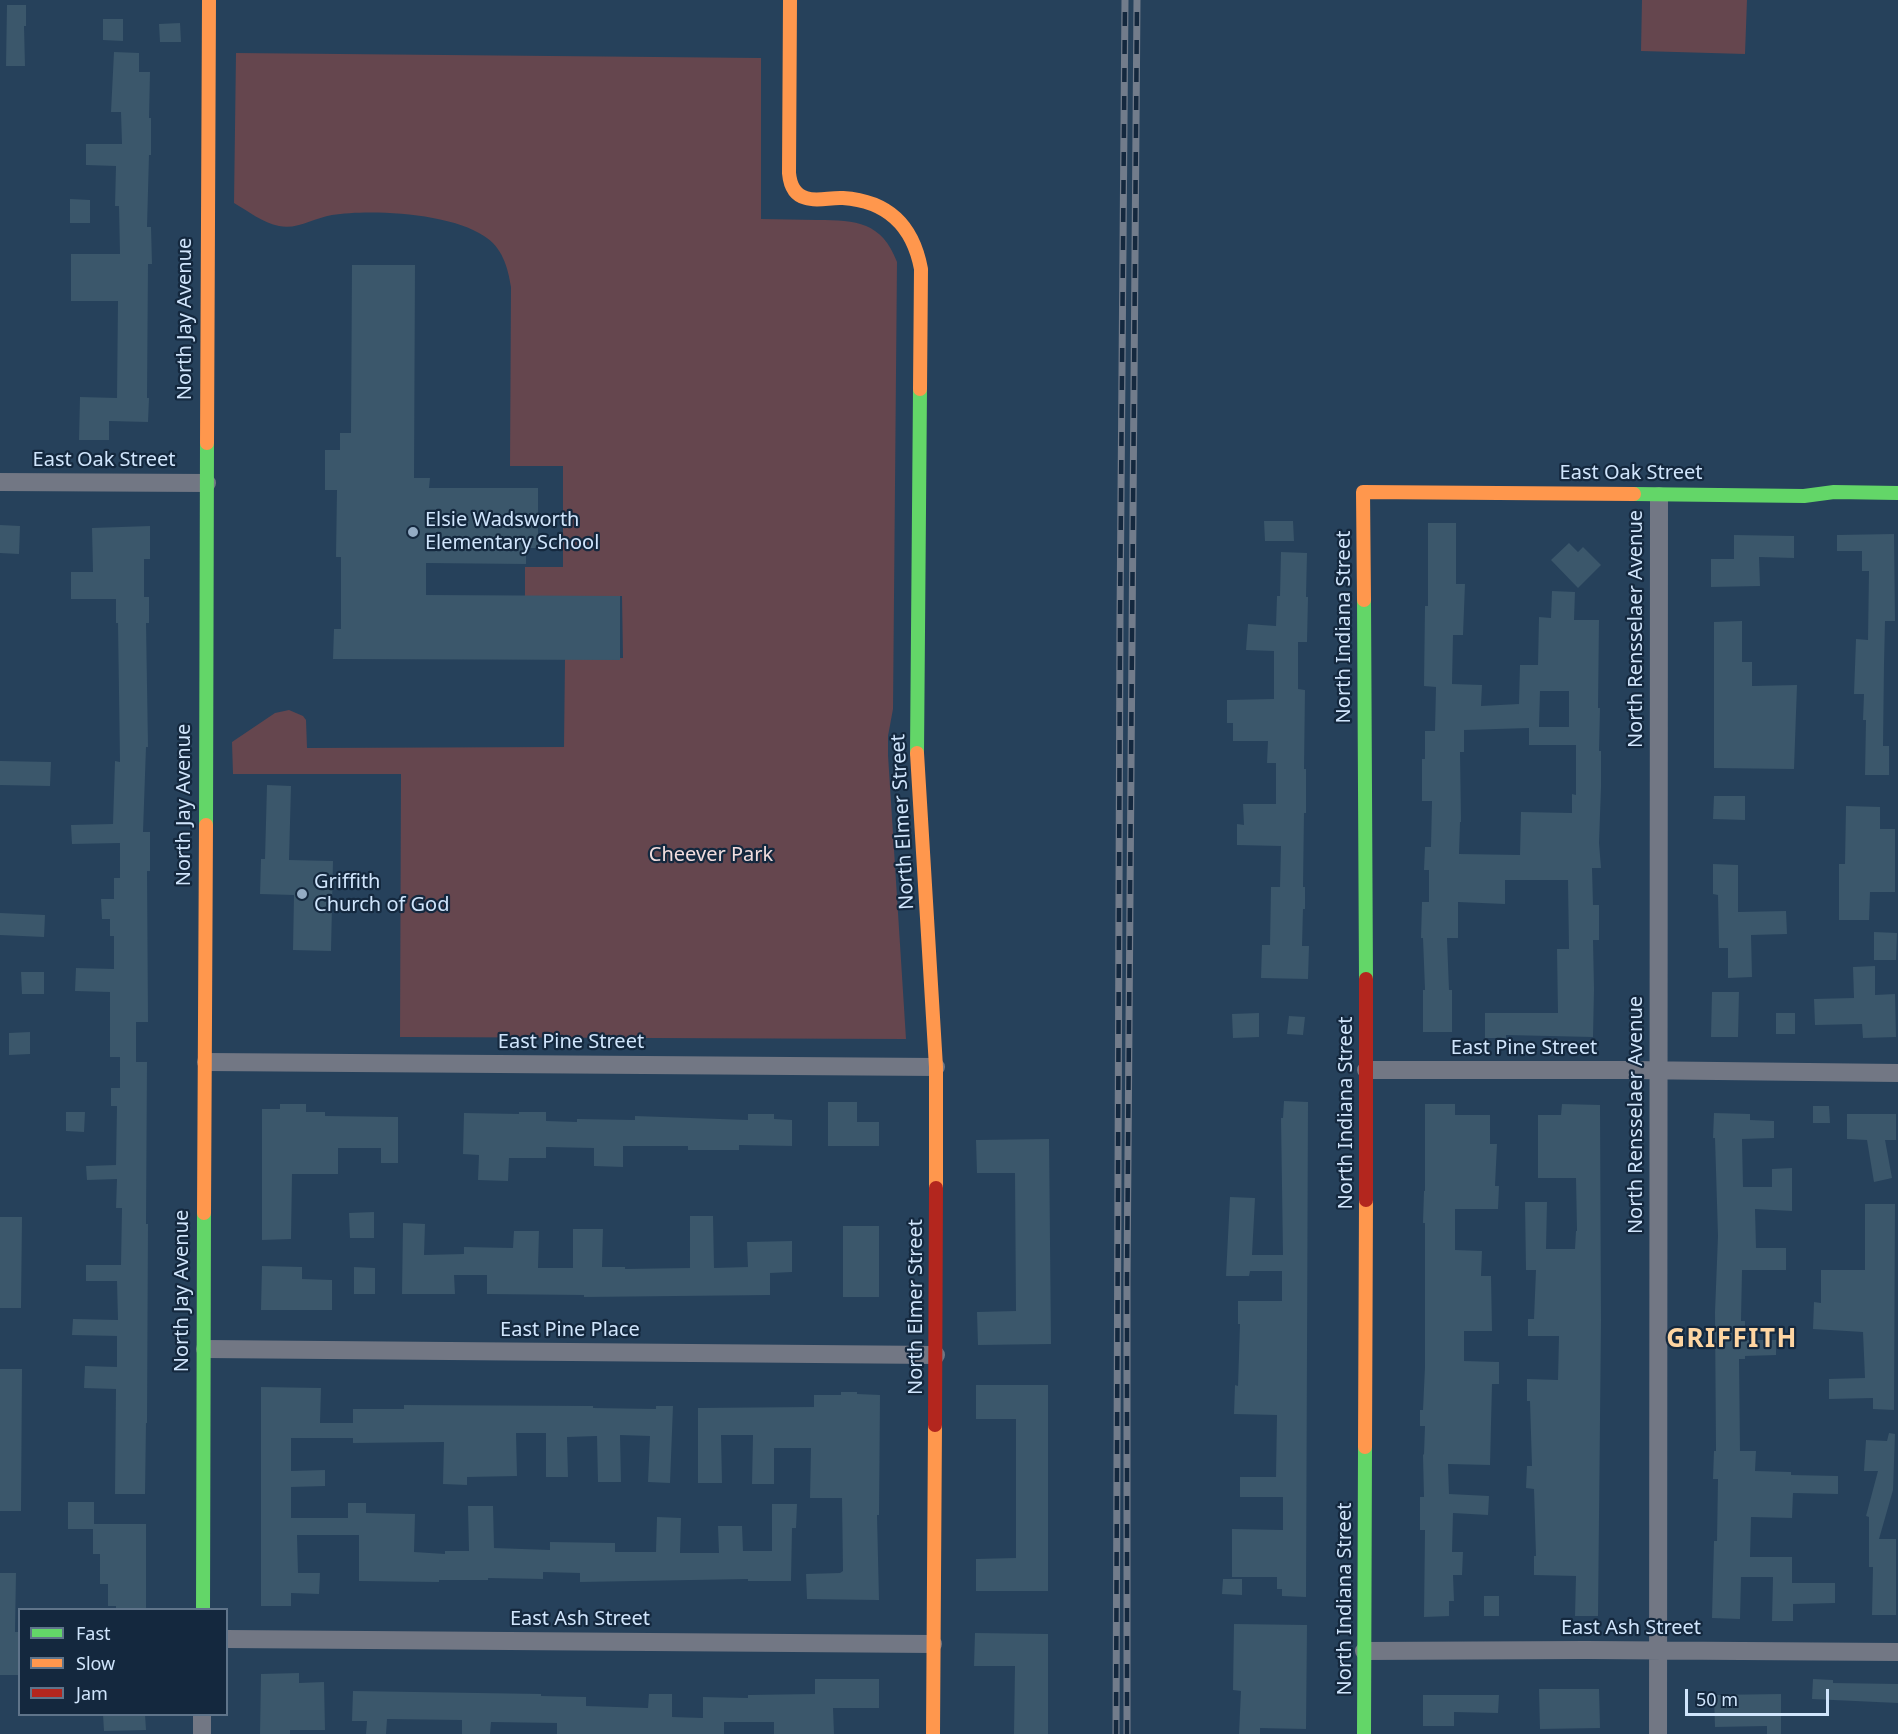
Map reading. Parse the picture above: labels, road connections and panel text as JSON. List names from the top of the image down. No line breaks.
{"streets":{"street":["North Jay Avenue","East Oak Street","North Indiana Street","North Rensselaer Avenue","North Elmer Street","East Pine Street","East Pine Place","East Ash Street"]},"crossings":[["North Jay Avenue","East Oak Street"],["North Jay Avenue","East Pine Street"],["North Jay Avenue","East Pine Place"],["East Oak Street","North Indiana Street"],["East Oak Street","North Rensselaer Avenue"],["North Indiana Street","East Pine Street"],["North Indiana Street","East Ash Street"],["North Rensselaer Avenue","East Pine Street"],["North Rensselaer Avenue","East Ash Street"],["North Elmer Street","East Pine Street"],["North Elmer Street","East Pine Place"],["North Elmer Street","East Ash Street"]],"districts":["GRIFFITH"],"parks":["Cheever Park"],"places":["Elsie Wadsworth Elementary School","Griffith Church of God"],"legend":["Fast","Slow","Jam"],"scale_bar":"50 m"}
